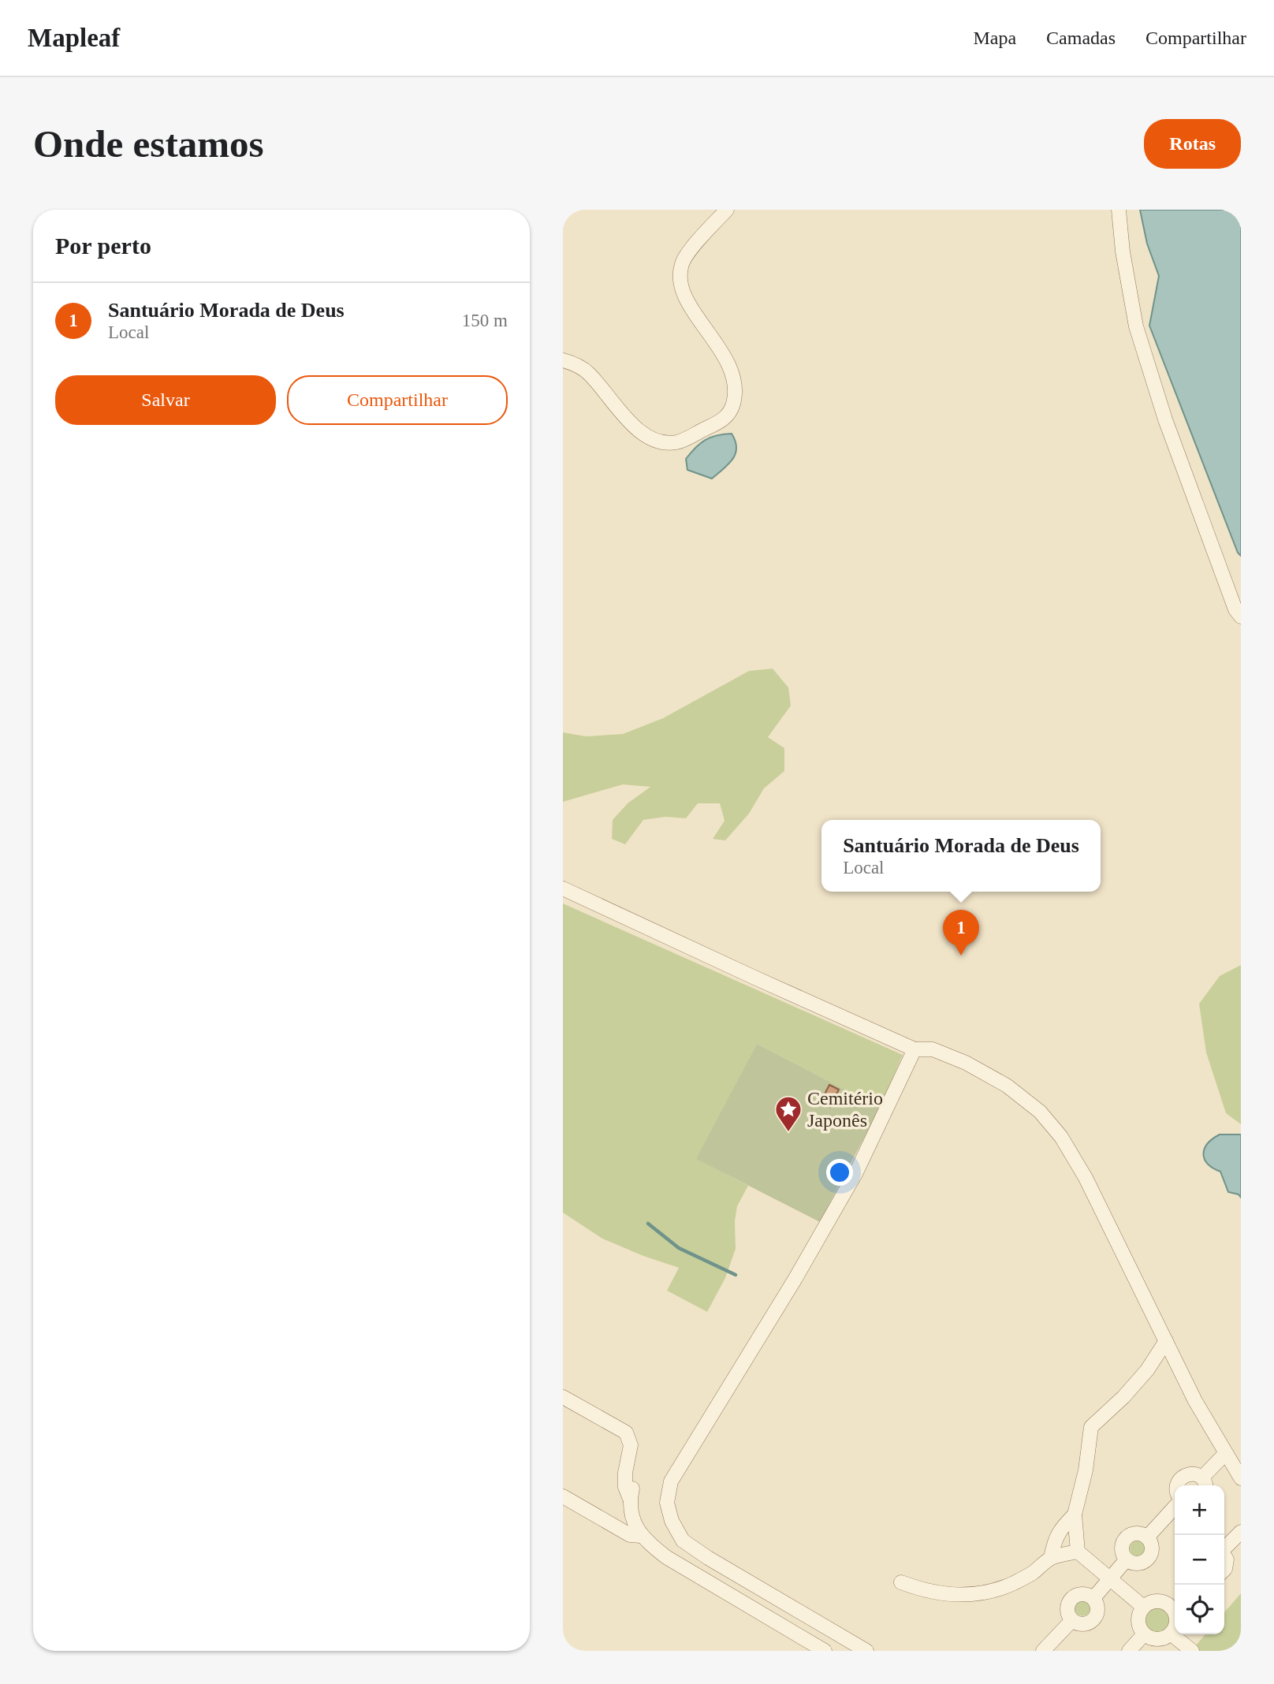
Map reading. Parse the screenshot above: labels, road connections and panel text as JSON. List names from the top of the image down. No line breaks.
{"places":{"place":["Cemitério Japonês"]},"page":{"header":"Mapleaf","nav":["Mapa","Camadas","Compartilhar"],"buttons":["Rotas",["Salvar","Compartilhar"]],"title":"Onde estamos","heading":"Por perto","list":[{"mark":"1","name":"Santuário Morada de Deus","note":"Local","value":"150 m"}],"popup":["Santuário Morada de Deus","Local"],"pins":"1","map_buttons":["+","−"]}}
